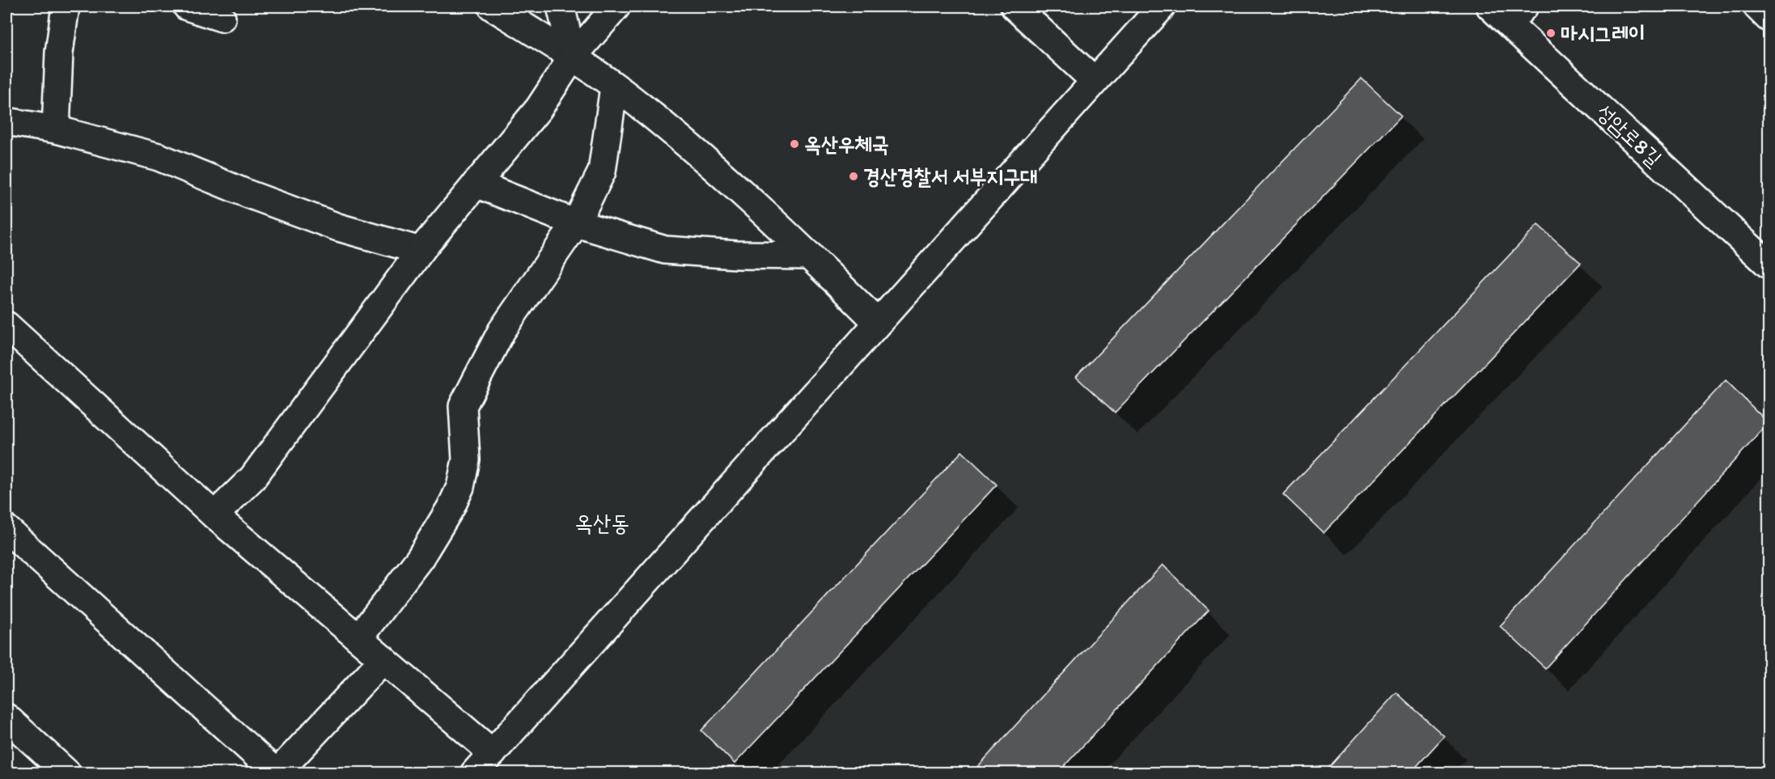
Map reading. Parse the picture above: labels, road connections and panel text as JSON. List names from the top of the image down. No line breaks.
{"streets":{"street":["성암로8길"]},"districts":["옥산동"],"places":["마시그레이","옥산우체국","경산경찰서 서부지구대"]}
